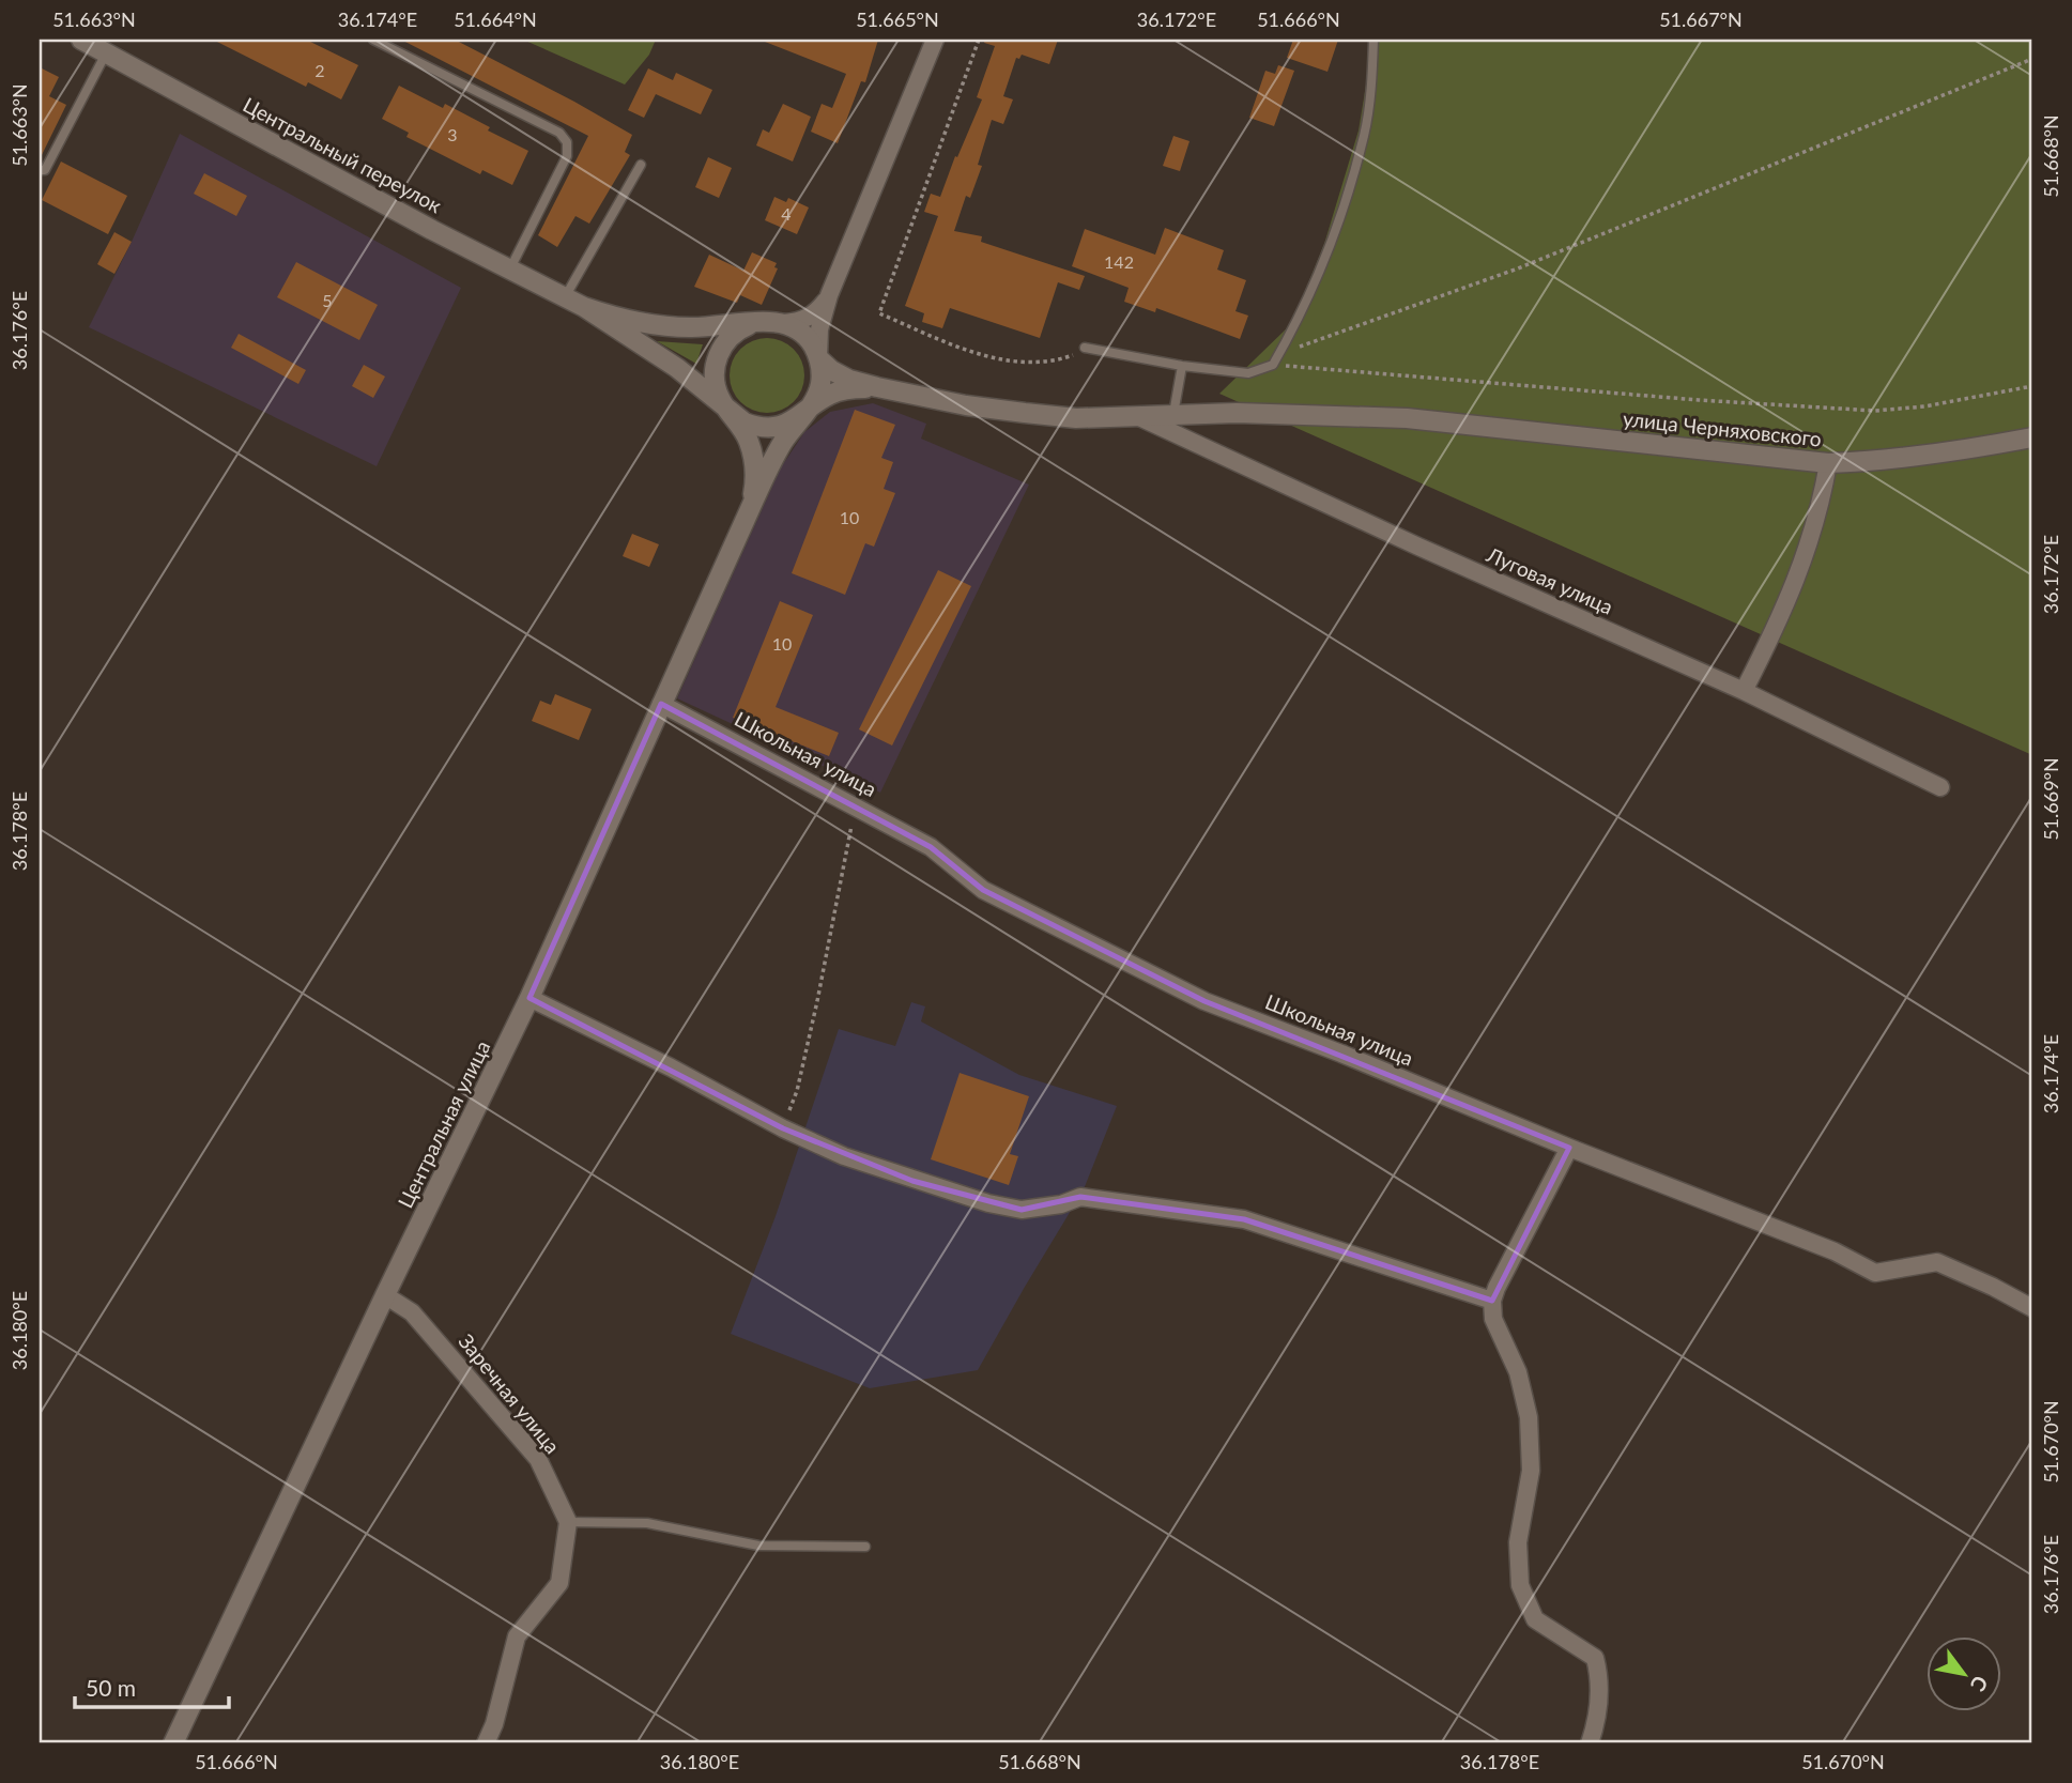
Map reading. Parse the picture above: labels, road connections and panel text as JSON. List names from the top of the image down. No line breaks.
{"streets":{"main road":["Центральный переулок","улица Черняховского","Центральная улица"],"street":["Луговая улица","Школьная улица","Заречная улица"]},"crossings":[["улица Черняховского","Луговая улица"],["Школьная улица","Центральная улица"],["Центральная улица","Заречная улица"]],"house_numbers":["2","3","4","142","5","10","10"],"scale_bar":"50 m","north":"bottom right","coordinates":["51.663°N","36.174°E","51.664°N","51.665°N","36.172°E","51.666°N","51.667°N","51.668°N","36.176°E","51.669°N","36.178°E","36.180°E","51.670°N"]}
